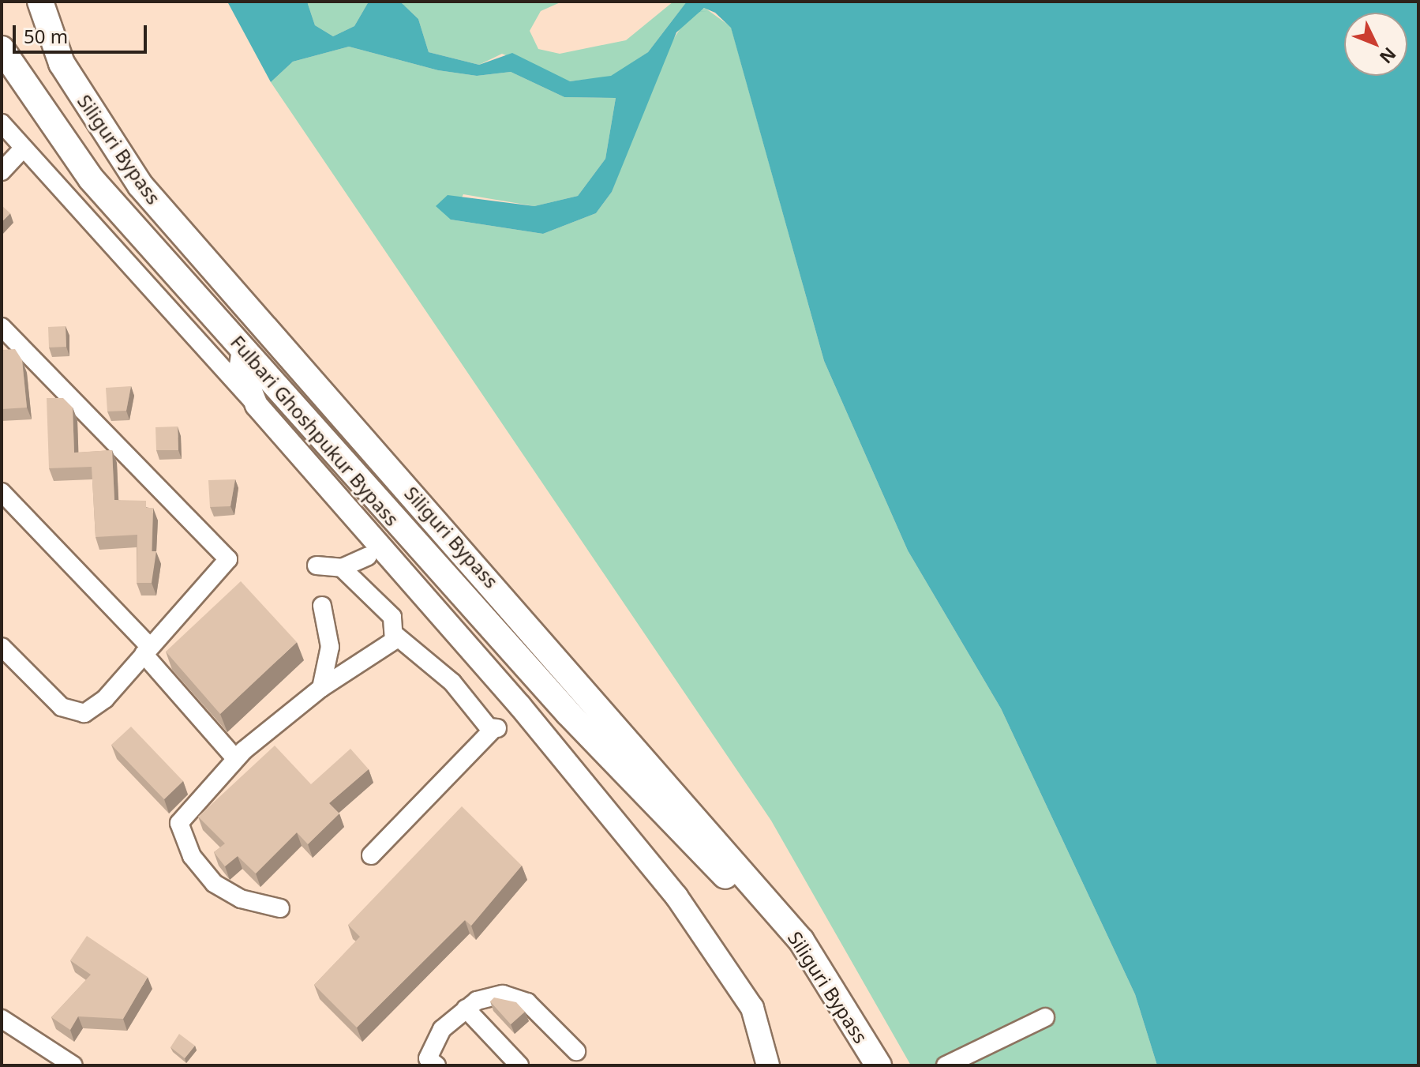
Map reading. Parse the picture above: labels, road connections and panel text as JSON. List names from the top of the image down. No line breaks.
{"streets":{"highway":["Siliguri Bypass","Fulbari Ghoshpukur Bypass"]},"crossings":[["Siliguri Bypass","Fulbari Ghoshpukur Bypass"]],"scale_bar":"50 m","north":"bottom right"}
